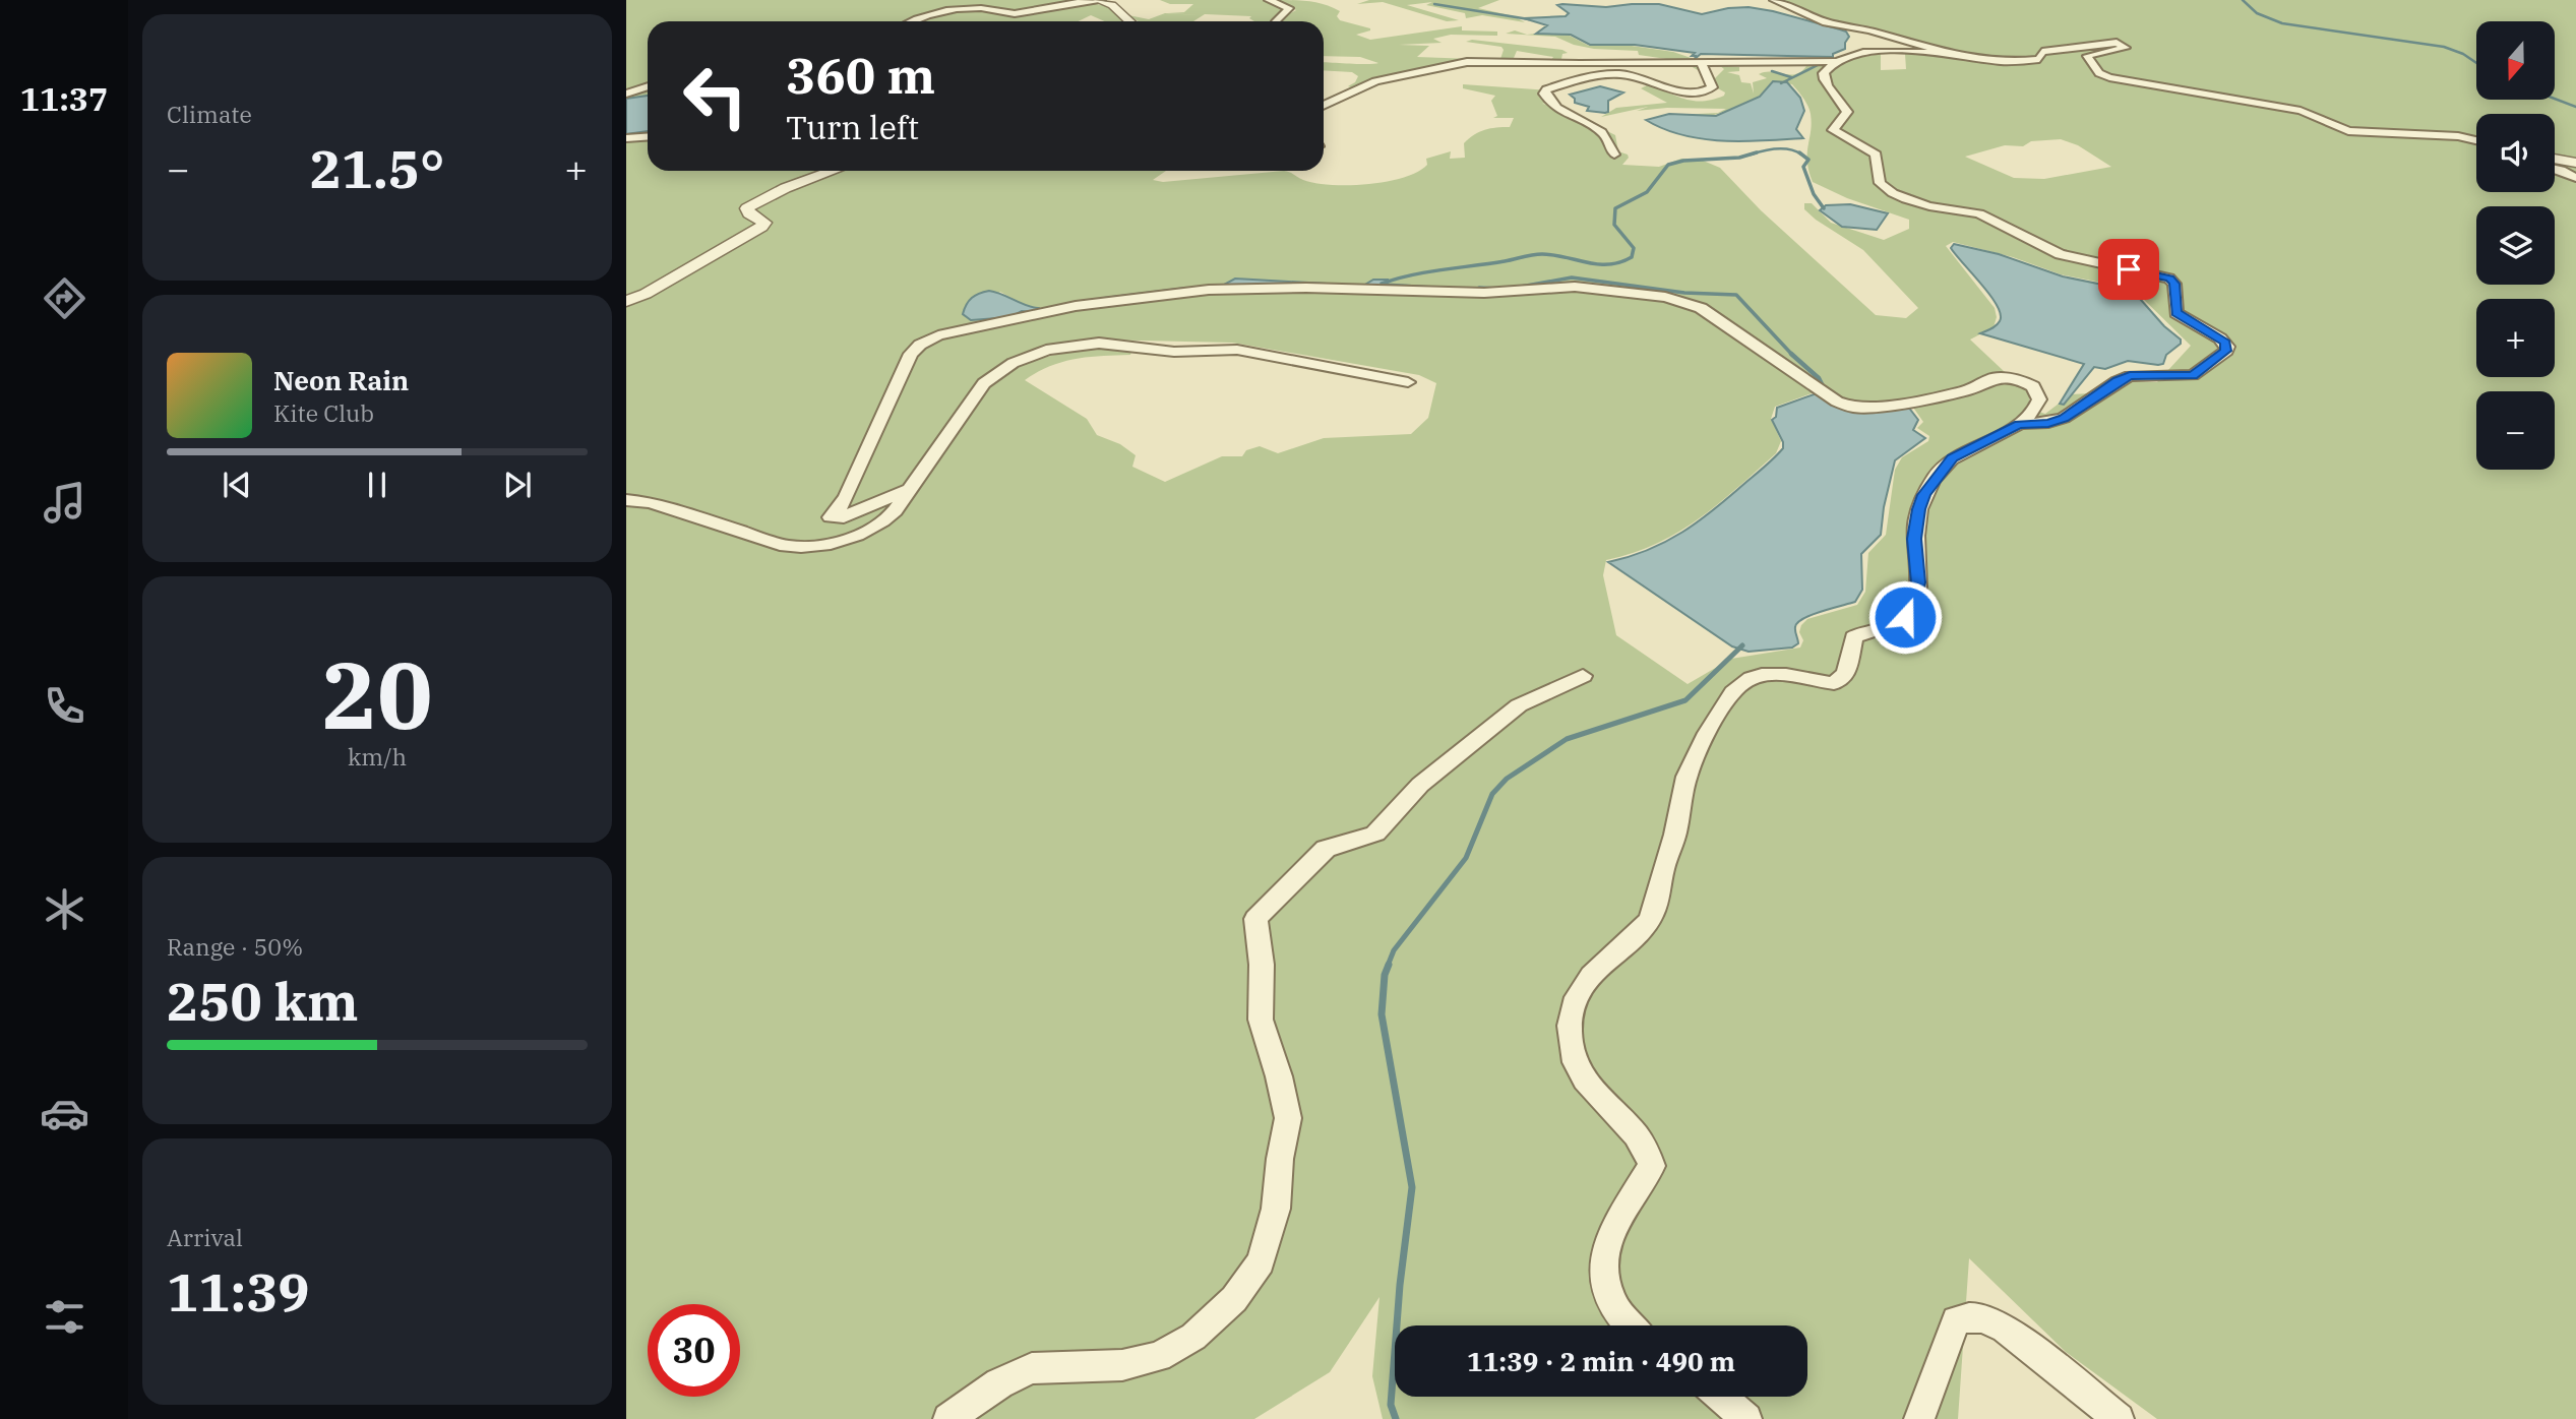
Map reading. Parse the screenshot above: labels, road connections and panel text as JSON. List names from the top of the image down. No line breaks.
{"north":"bottom","page":{"tabs":"11:37","tile":["Climate",["20","km/h"],["Range · 50%","250 km"],["Arrival","11:39"]],"map_buttons":["+","−"],"turn":["360 m","Turn left"],"heat":["−","21.5°","+"],"song":["Neon Rain","Kite Club"],"limit":"30","trip":"11:39 · 2 min · 490 m"}}
